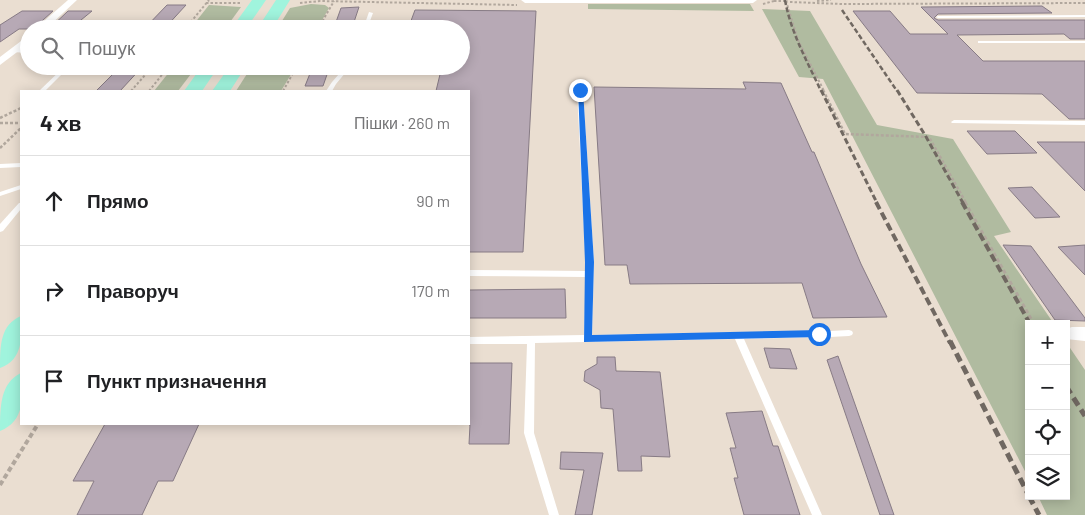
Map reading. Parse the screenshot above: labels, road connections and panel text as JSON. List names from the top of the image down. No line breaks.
{"page":{"search":"Пошук","heading":["4 хв","Пішки · 260 m"],"list":[["Прямо","90 m"],["Праворуч","170 m"],"Пункт призначення"],"map_buttons":["+","−"]}}
